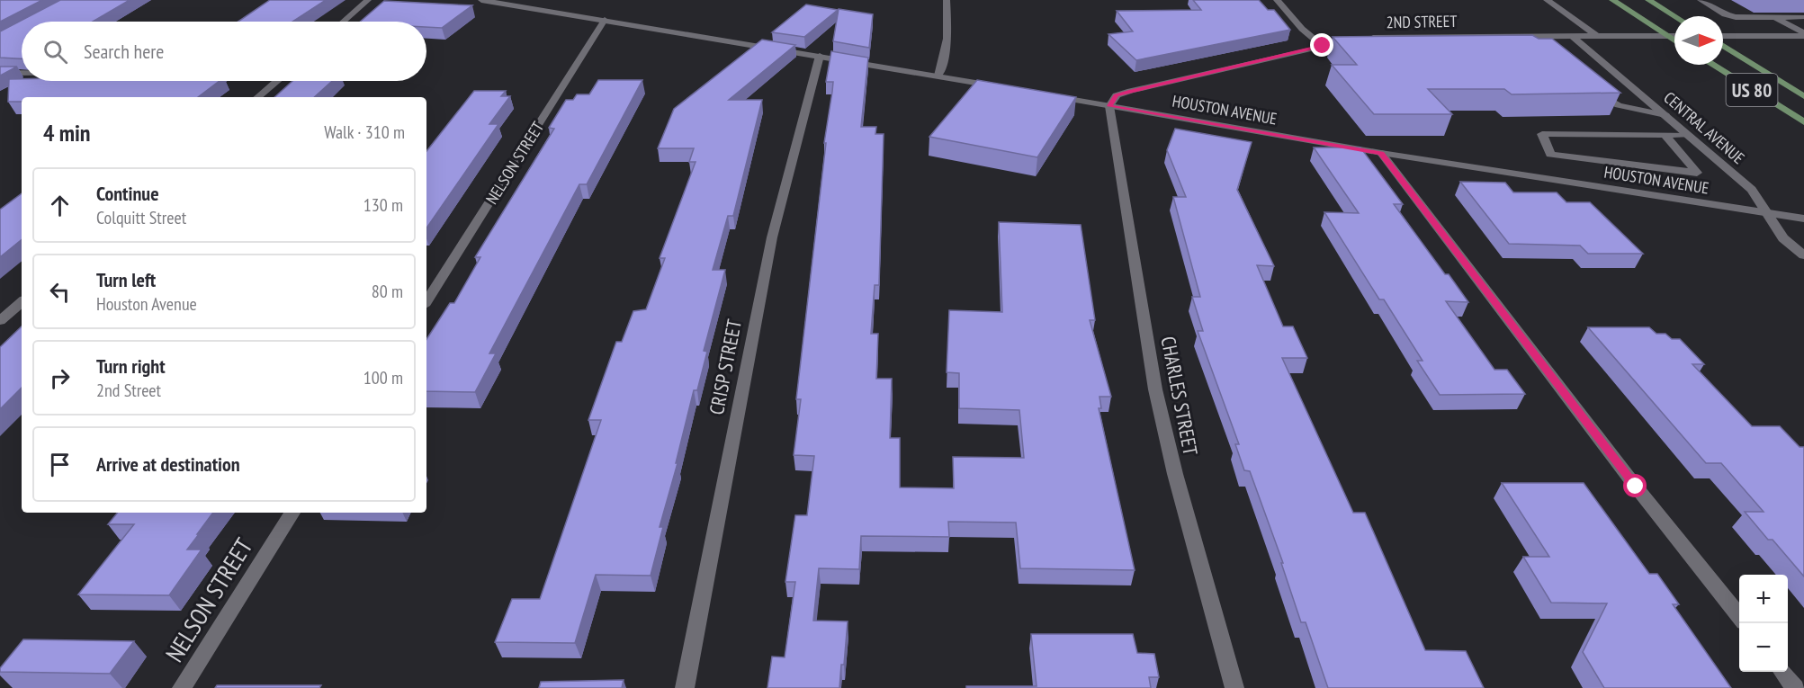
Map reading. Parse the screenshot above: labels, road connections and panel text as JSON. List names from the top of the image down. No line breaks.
{"streets":{"main road":["US 80"],"street":["2ND STREET","HOUSTON AVENUE","CENTRAL AVENUE","NELSON STREET","CRISP STREET","CHARLES STREET"]},"crossings":[["2ND STREET","CENTRAL AVENUE"],["HOUSTON AVENUE","CENTRAL AVENUE"],["HOUSTON AVENUE","CHARLES STREET"]],"north":"right","page":{"search":"Search here","heading":["4 min","Walk · 310 m"],"list":[["Continue","Colquitt Street","130 m"],["Turn left","Houston Avenue","80 m"],["Turn right","2nd Street","100 m"],"Arrive at destination"],"map_buttons":["+","−"]}}
